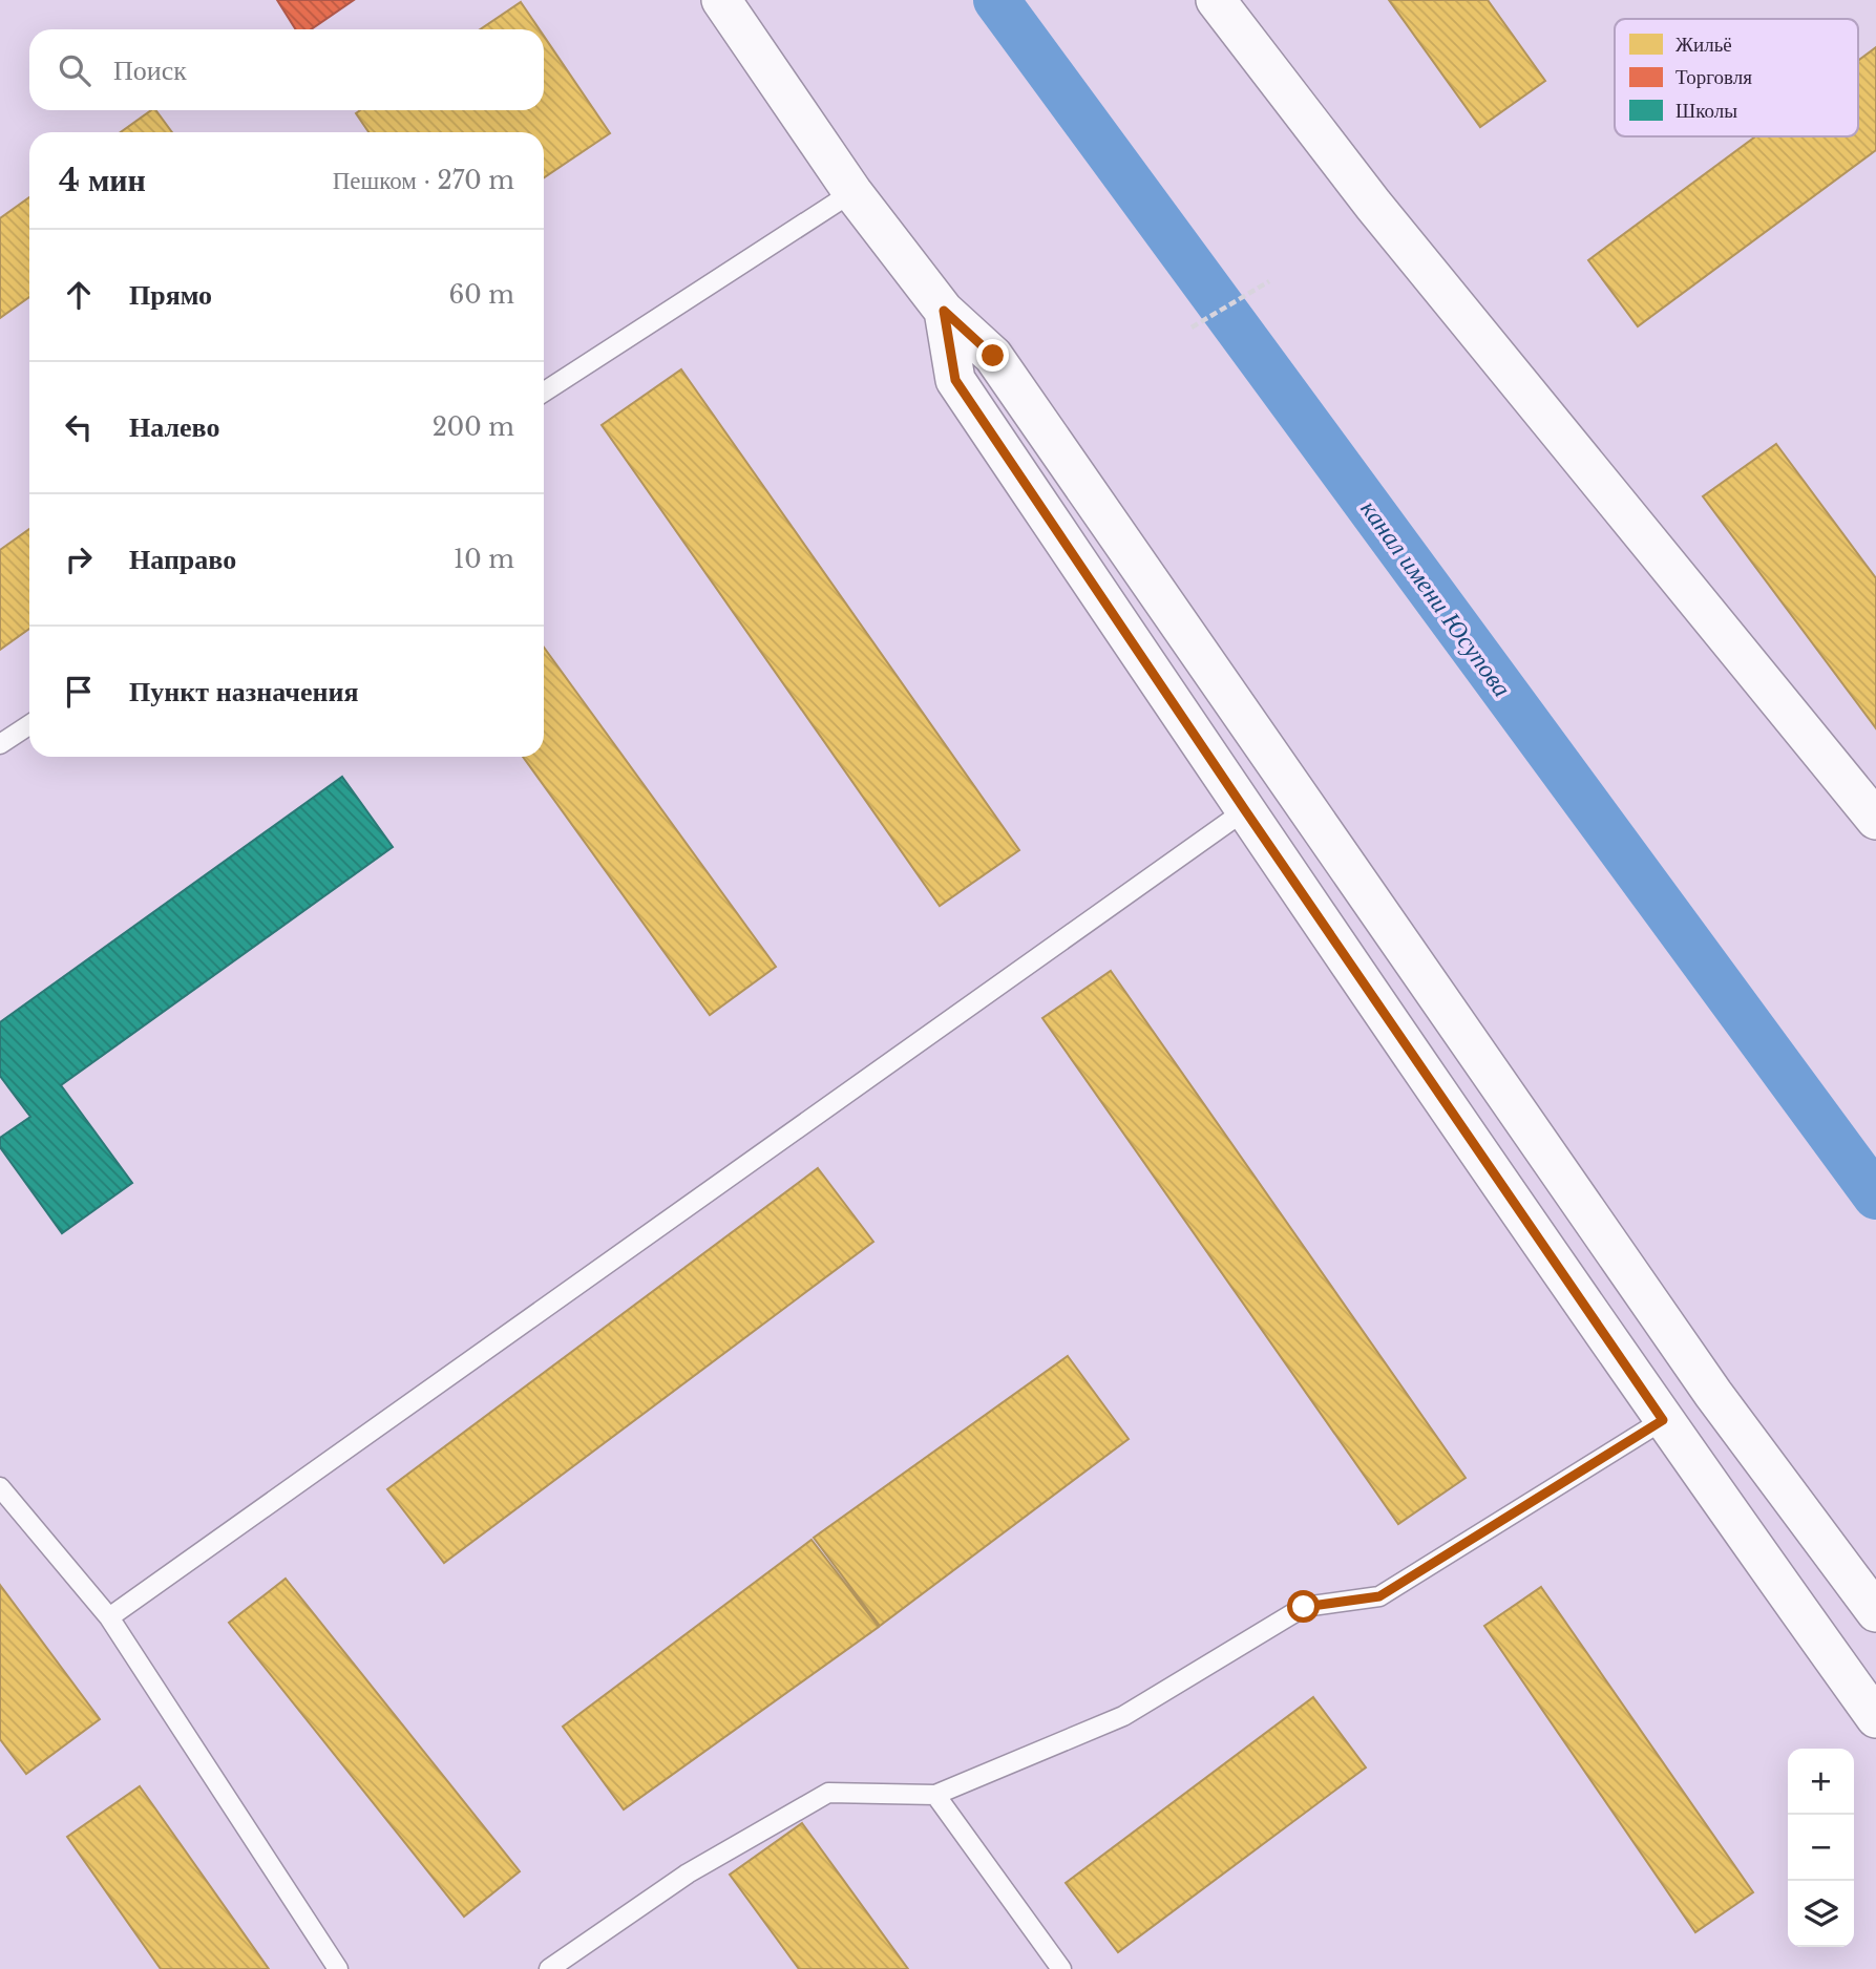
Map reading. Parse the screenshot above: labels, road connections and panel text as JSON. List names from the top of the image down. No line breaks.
{"water":["канал имени Юсупова"],"legend":["Жильё","Торговля","Школы"],"page":{"search":"Поиск","heading":["4 мин","Пешком · 270 m"],"list":[["Прямо","60 m"],["Налево","200 m"],["Направо","10 m"],"Пункт назначения"],"map_buttons":["+","−"]}}
